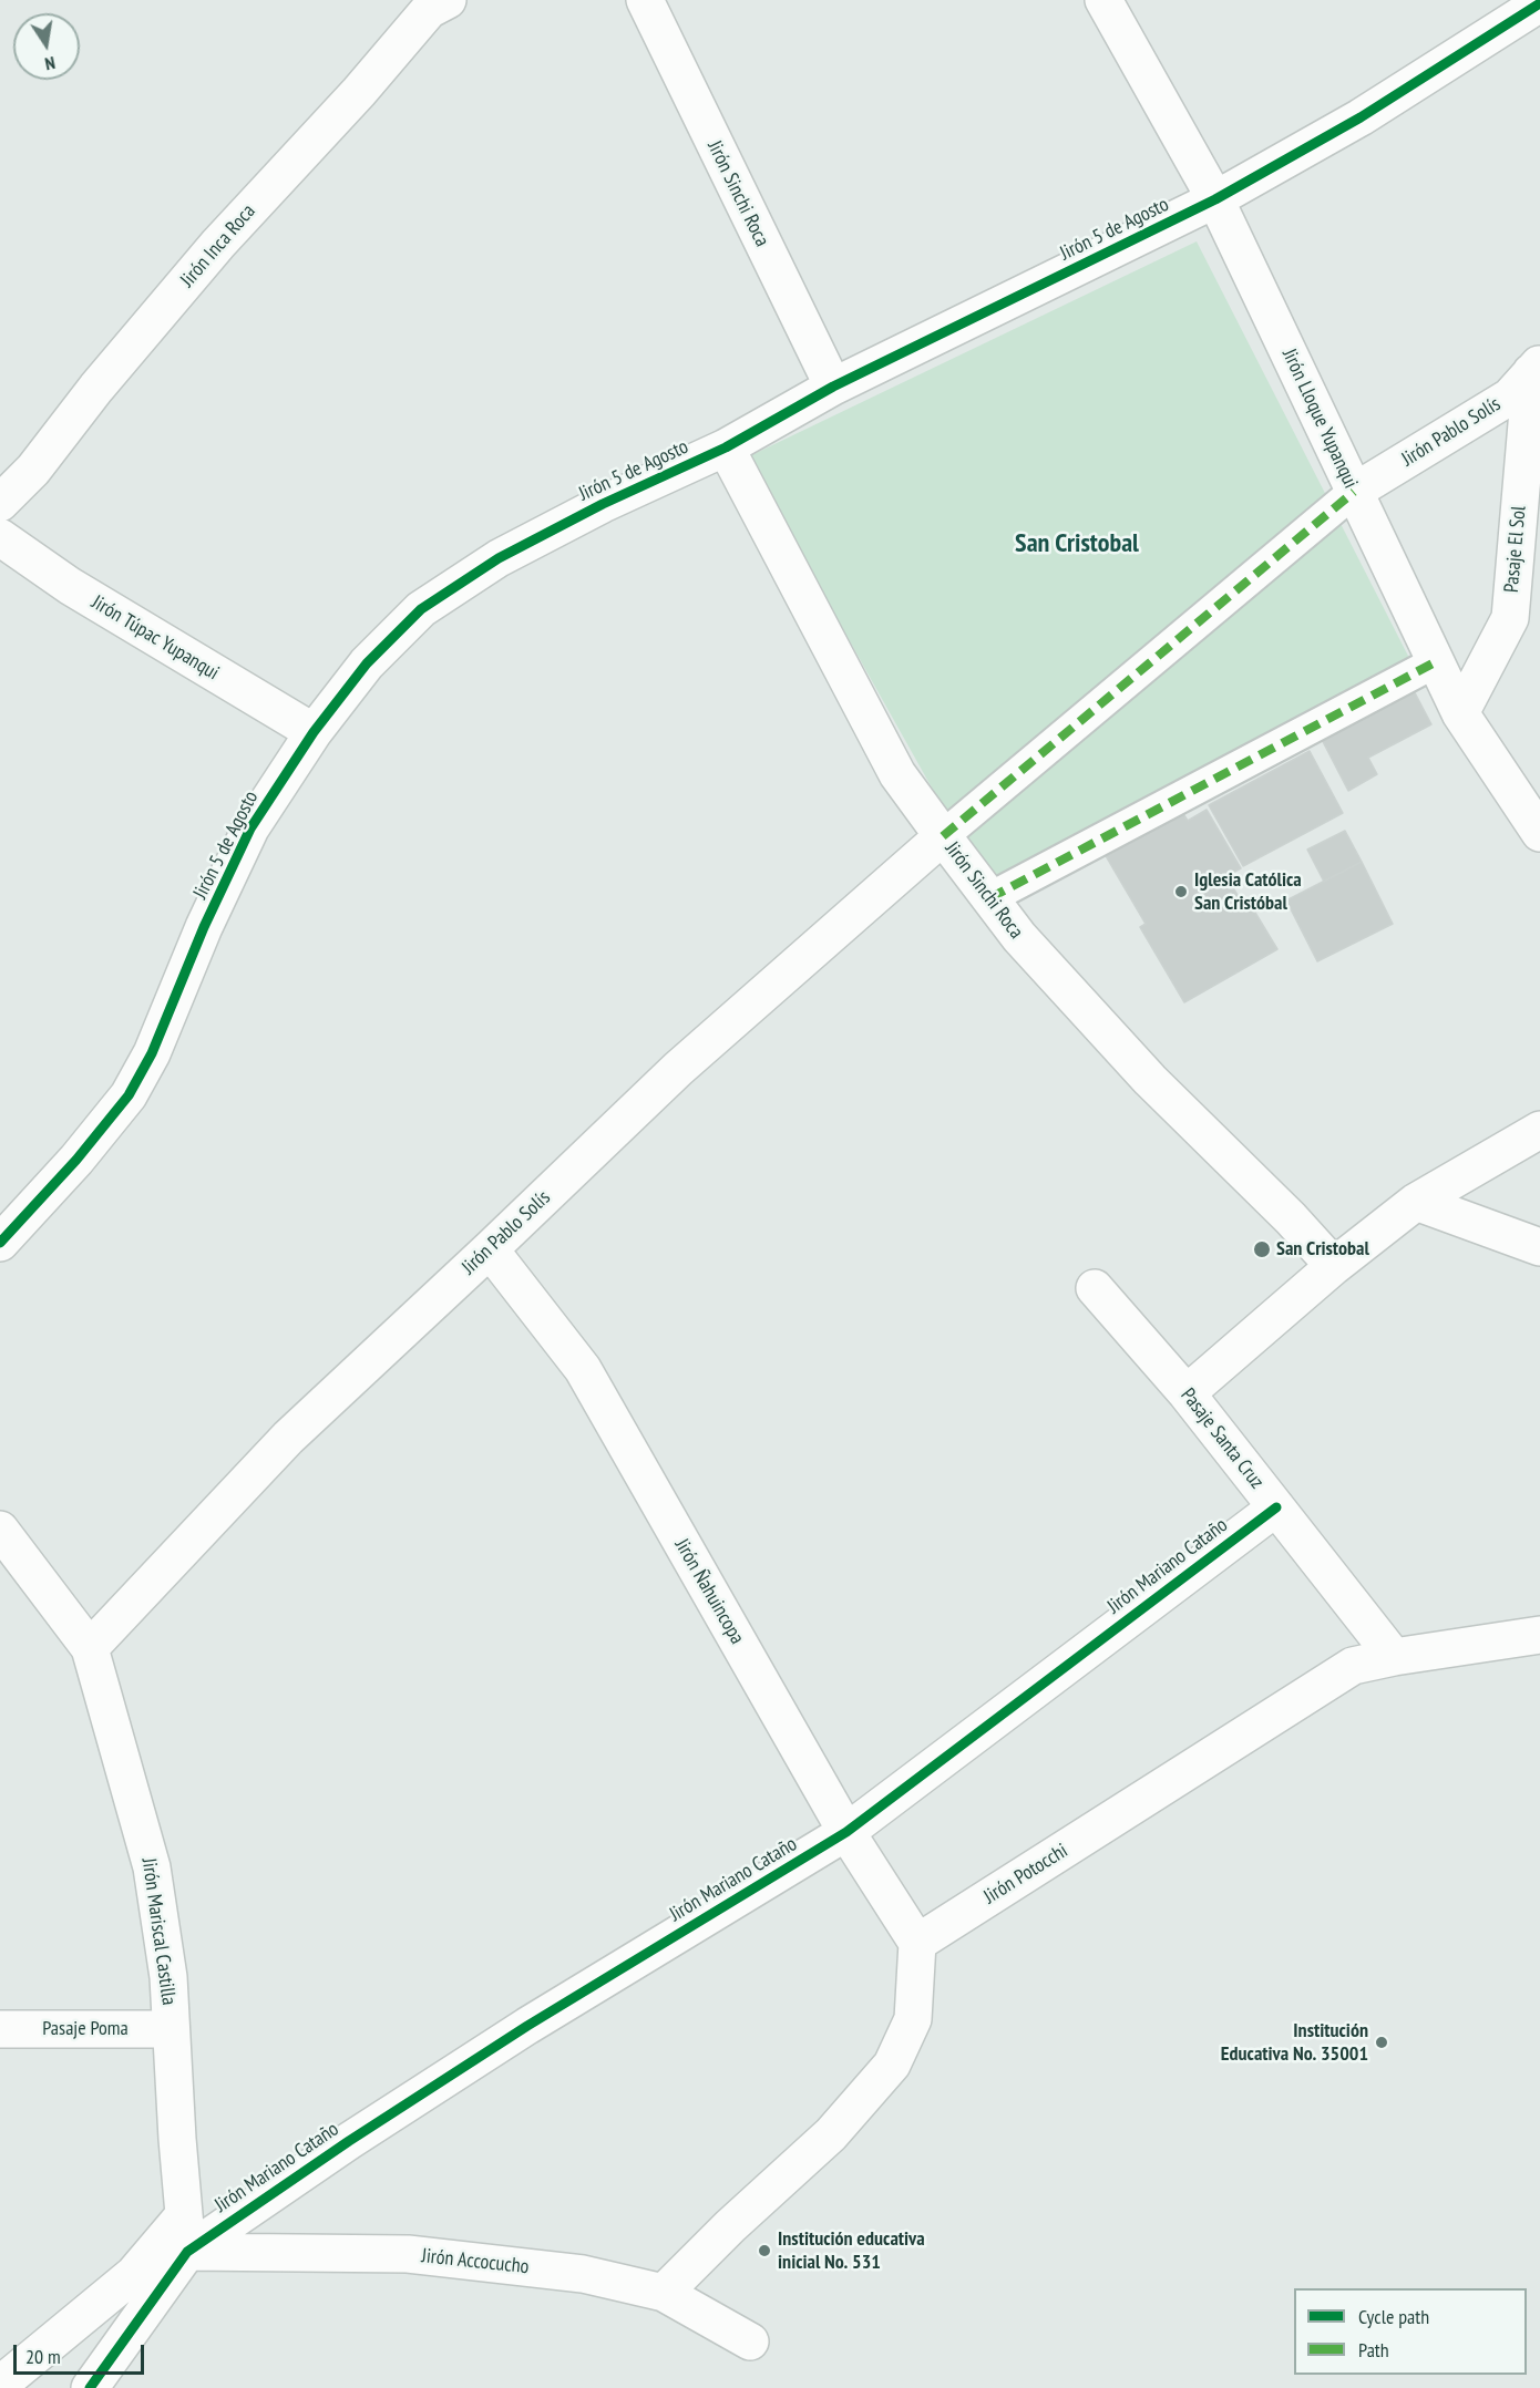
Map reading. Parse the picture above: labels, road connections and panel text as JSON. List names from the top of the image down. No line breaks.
{"streets":{"street":["Jirón Sinchi Roca","Jirón 5 de Agosto","Jirón Inca Roca","Jirón Lloque Yupanqui","Jirón Pablo Solís","Pasaje El Sol","Jirón Túpac Yupanqui","Pasaje Santa Cruz","Jirón Mariano Cataño","Jirón Ñahuincopa","Jirón Potocchi","Jirón Mariscal Castilla","Pasaje Poma","Jirón Accocucho"]},"crossings":[["Jirón Sinchi Roca","Jirón 5 de Agosto"],["Jirón Sinchi Roca","Jirón Pablo Solís"],["Jirón 5 de Agosto","Jirón Lloque Yupanqui"],["Jirón 5 de Agosto","Jirón Túpac Yupanqui"],["Jirón Lloque Yupanqui","Jirón Pablo Solís"],["Jirón Lloque Yupanqui","Pasaje El Sol"],["Jirón Pablo Solís","Pasaje El Sol"],["Jirón Pablo Solís","Jirón Ñahuincopa"],["Jirón Pablo Solís","Jirón Mariscal Castilla"],["Pasaje Santa Cruz","Jirón Mariano Cataño"],["Pasaje Santa Cruz","Jirón Potocchi"],["Jirón Mariano Cataño","Jirón Ñahuincopa"],["Jirón Mariano Cataño","Jirón Mariscal Castilla"],["Jirón Mariano Cataño","Jirón Accocucho"],["Jirón Ñahuincopa","Jirón Potocchi"],["Jirón Mariscal Castilla","Pasaje Poma"],["Jirón Mariscal Castilla","Jirón Accocucho"]],"districts":["San Cristobal"],"places":["Iglesia Católica San Cristóbal","San Cristobal","Institución Educativa No. 35001","Institución educativa inicial No. 531"],"legend":["Cycle path","Path"],"scale_bar":"20 m","north":"bottom"}
